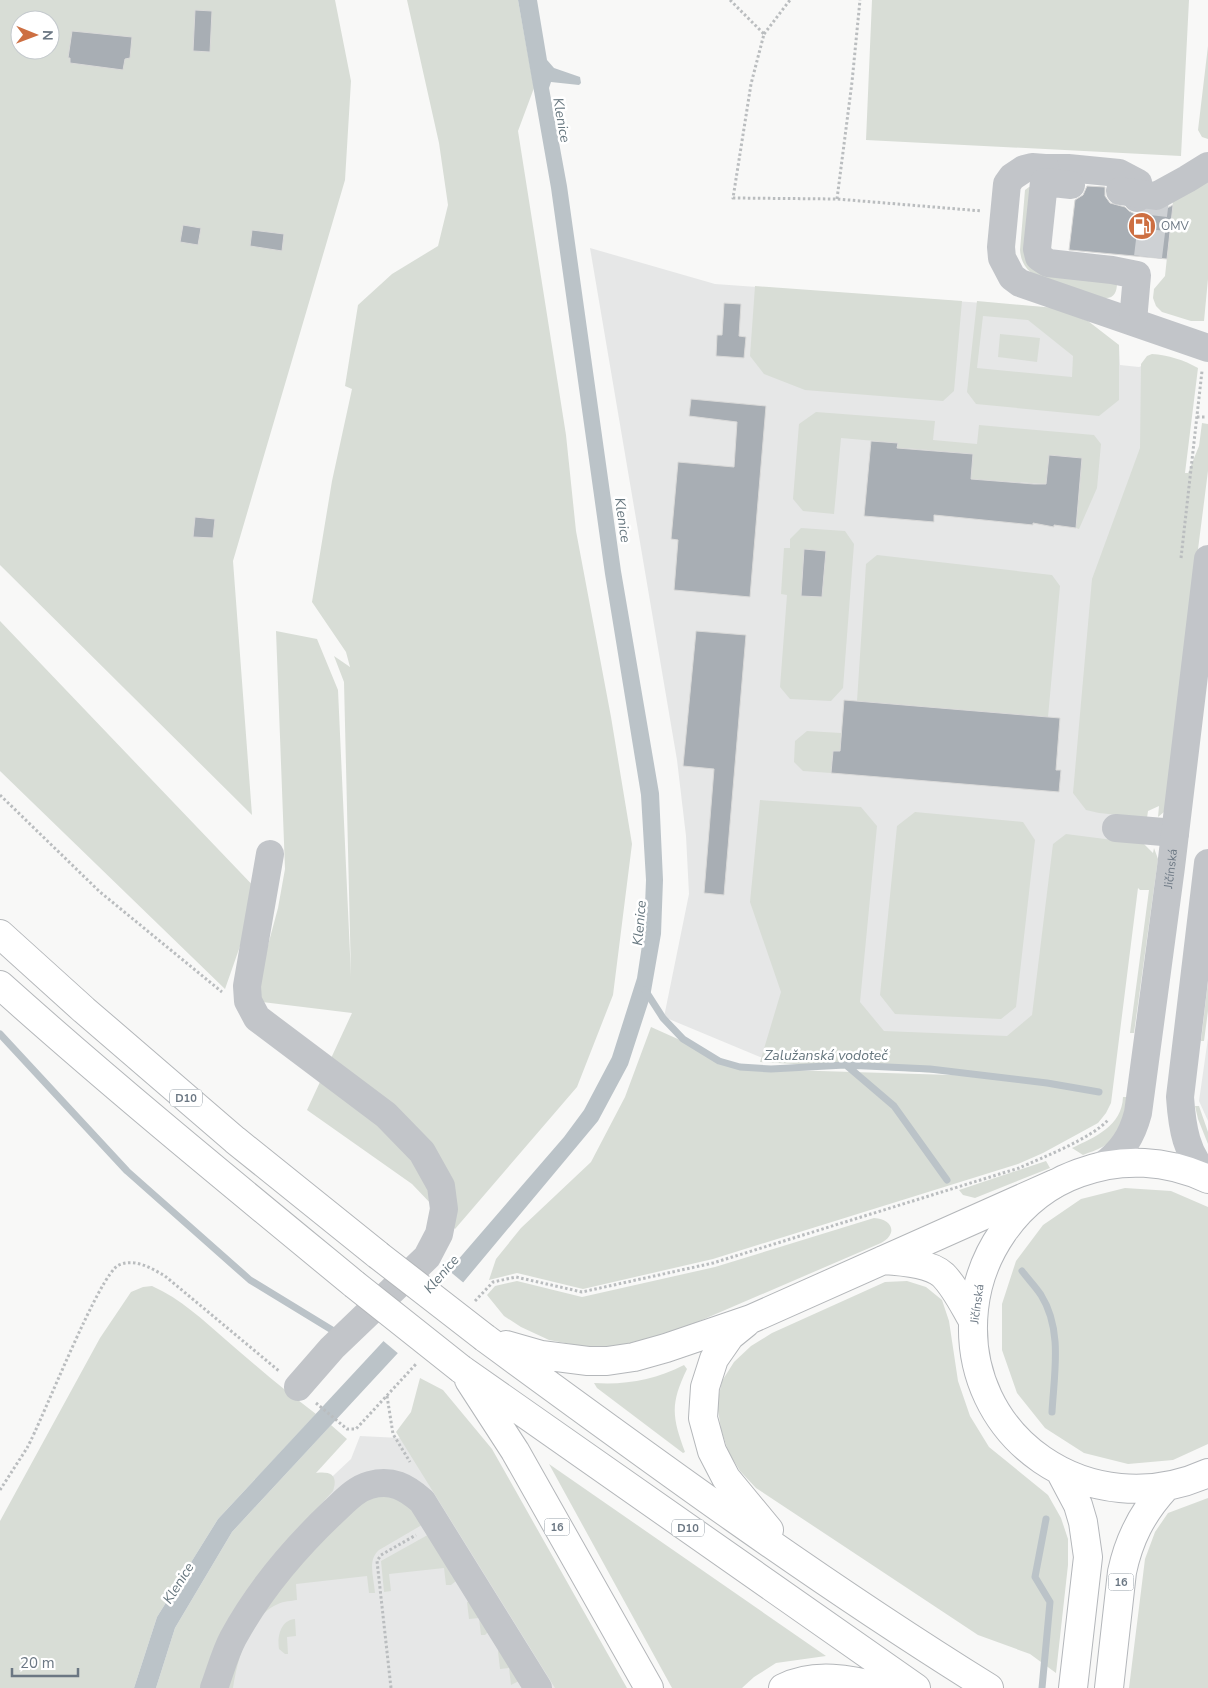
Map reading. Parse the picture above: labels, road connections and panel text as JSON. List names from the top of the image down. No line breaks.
{"streets":{"main road":["Jičínská","D10","16"]},"crossings":[["Jičínská","16"],["D10","16"]],"water":["Klenice","Zalužanská vodoteč"],"places":{"fuel station":["OMV"]},"scale_bar":"20 m","north":"right"}
